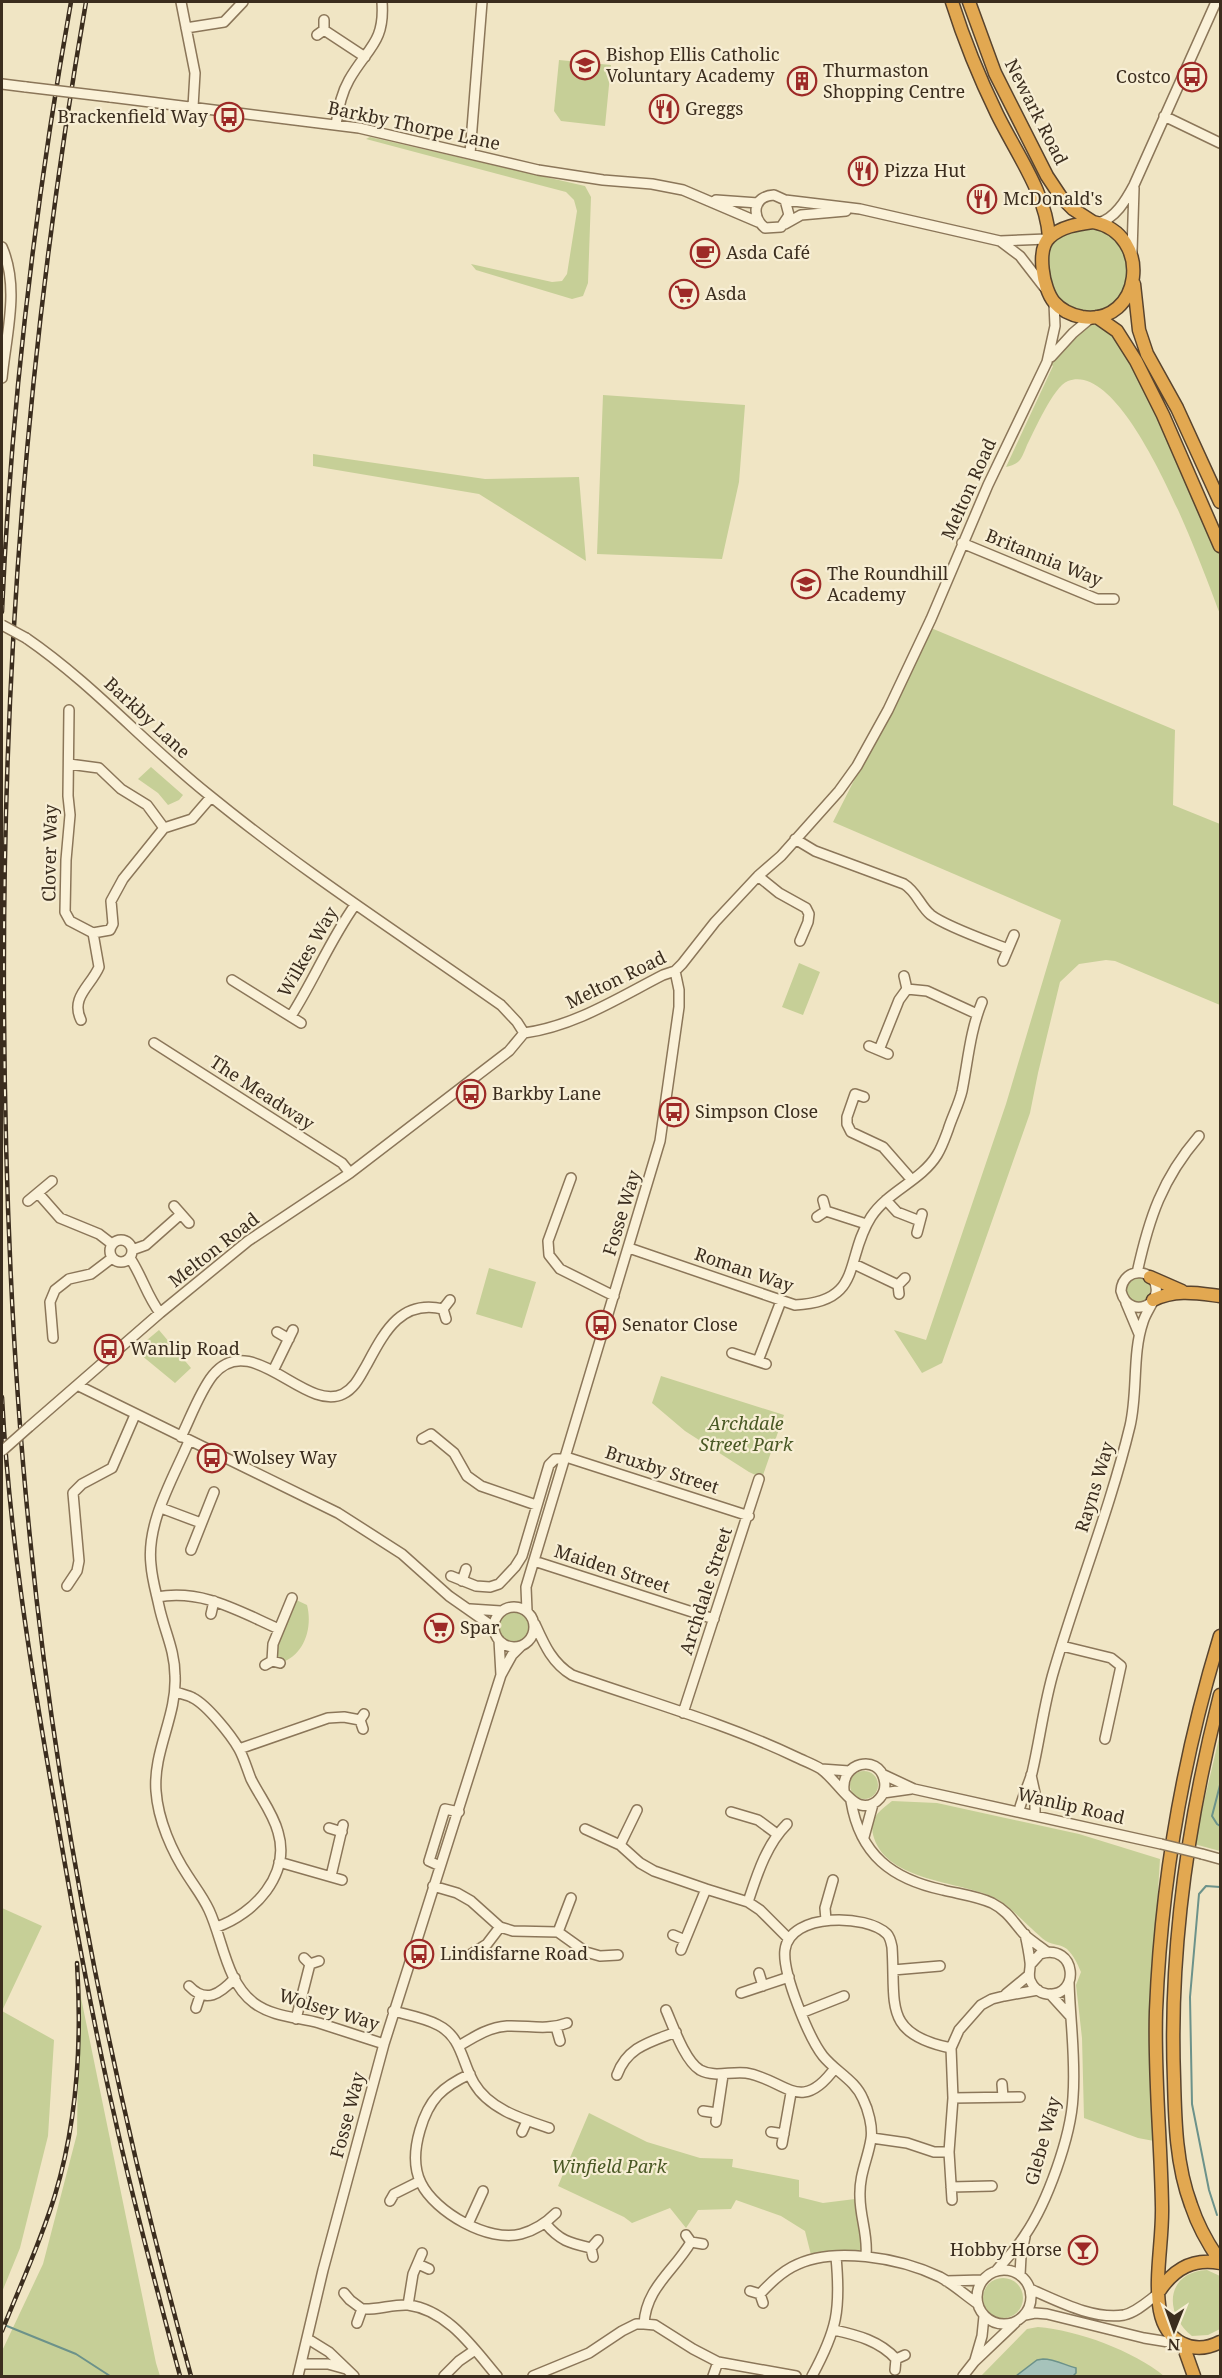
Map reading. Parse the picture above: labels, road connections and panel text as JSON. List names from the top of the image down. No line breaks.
{"streets":{"highway":["Newark Road"],"street":["Barkby Thorpe Lane","Melton Road","Britannia Way","Barkby Lane","Clover Way","Wilkes Way","The Meadway","Fosse Way","Roman Way","Bruxby Street","Rayns Way","Maiden Street","Archdale Street","Wanlip Road","Wolsey Way","Glebe Way"]},"crossings":[["Newark Road","Barkby Thorpe Lane"],["Newark Road","Melton Road"],["Barkby Thorpe Lane","Melton Road"],["Melton Road","Britannia Way"],["Melton Road","Barkby Lane"],["Melton Road","The Meadway"],["Melton Road","Fosse Way"],["Barkby Lane","Wilkes Way"],["Fosse Way","Roman Way"],["Fosse Way","Bruxby Street"],["Fosse Way","Maiden Street"],["Fosse Way","Wolsey Way"],["Bruxby Street","Archdale Street"],["Rayns Way","Wanlip Road"],["Maiden Street","Archdale Street"]],"parks":["Archdale Street Park","Winfield Park"],"places":{"school or university":["Bishop Ellis Catholic Voluntary Academy","The Roundhill Academy"],"bus stop":["Costco","Brackenfield Way","Barkby Lane","Simpson Close","Senator Close","Wanlip Road","Wolsey Way","Lindisfarne Road"],"building":["Thurmaston Shopping Centre"],"restaurant":["Greggs","Pizza Hut","McDonald's"],"cafe":["Asda Café"],"supermarket":["Asda","Spar"],"bar":["Hobby Horse"]},"north":"bottom"}
